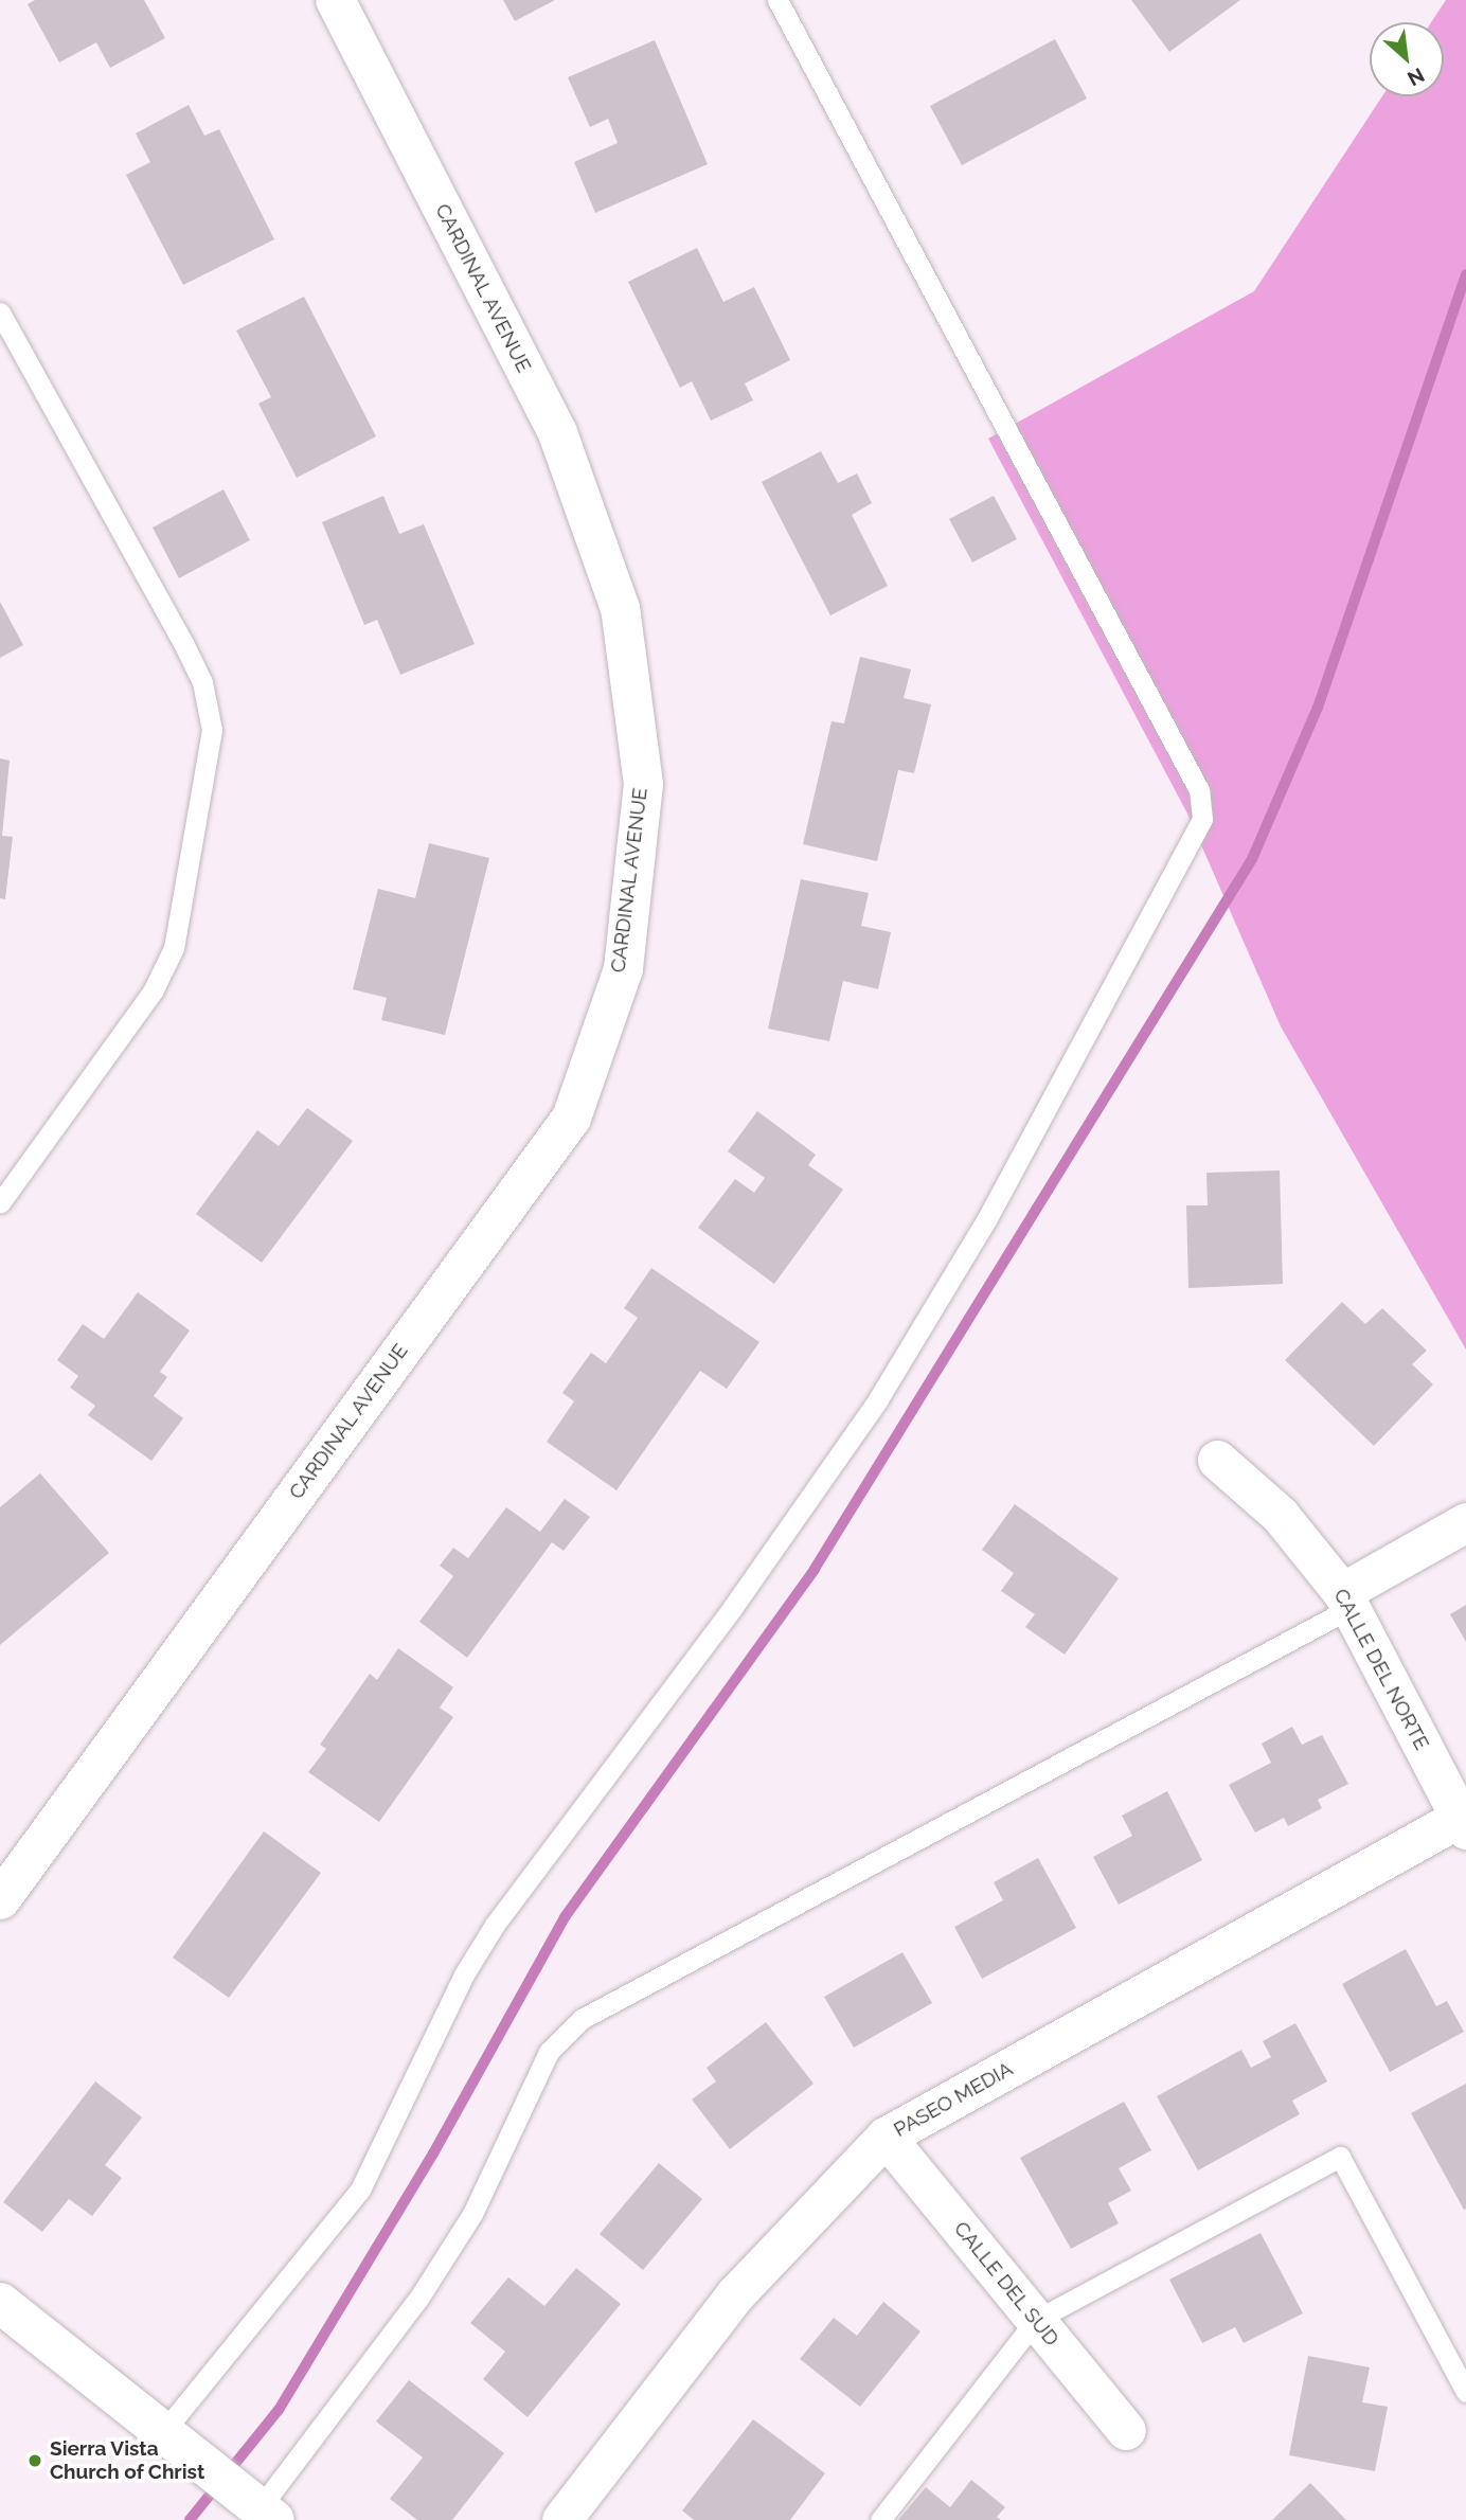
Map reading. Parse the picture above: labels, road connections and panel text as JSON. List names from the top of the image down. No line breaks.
{"streets":{"street":["CARDINAL AVENUE","CALLE DEL NORTE","PASEO MEDIA","CALLE DEL SUD"]},"crossings":[["CALLE DEL NORTE","PASEO MEDIA"],["PASEO MEDIA","CALLE DEL SUD"]],"places":["Sierra Vista Church of Christ"],"north":"bottom right"}
